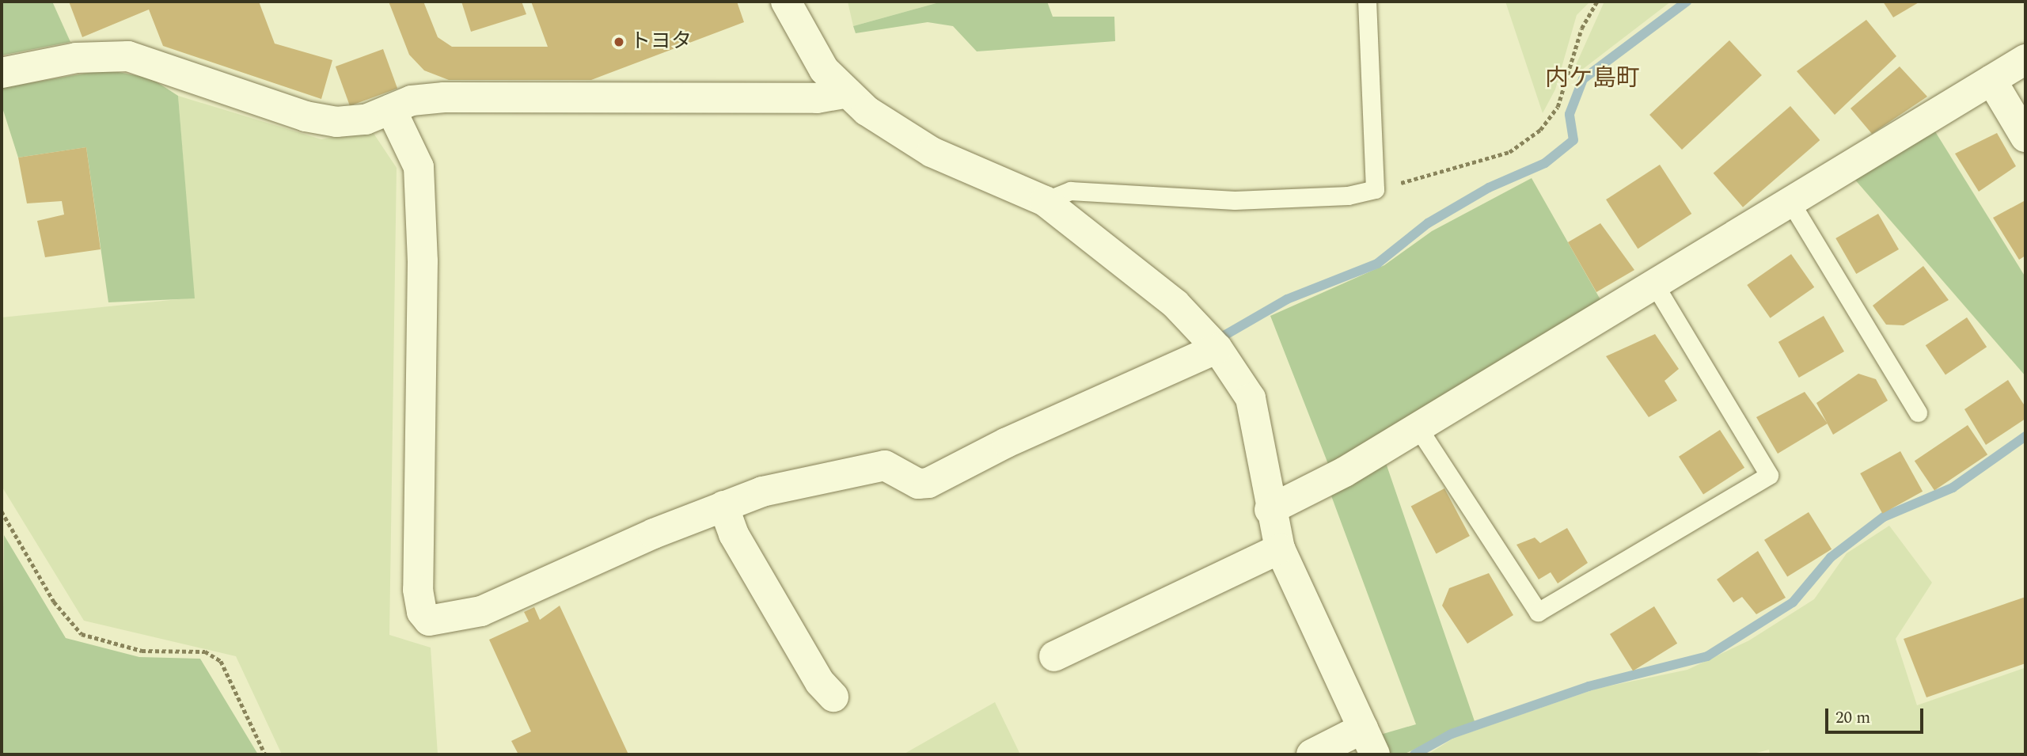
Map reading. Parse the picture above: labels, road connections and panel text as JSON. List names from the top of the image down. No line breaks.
{"districts":["内ケ島町"],"places":["トヨタ"],"scale_bar":"20 m"}
